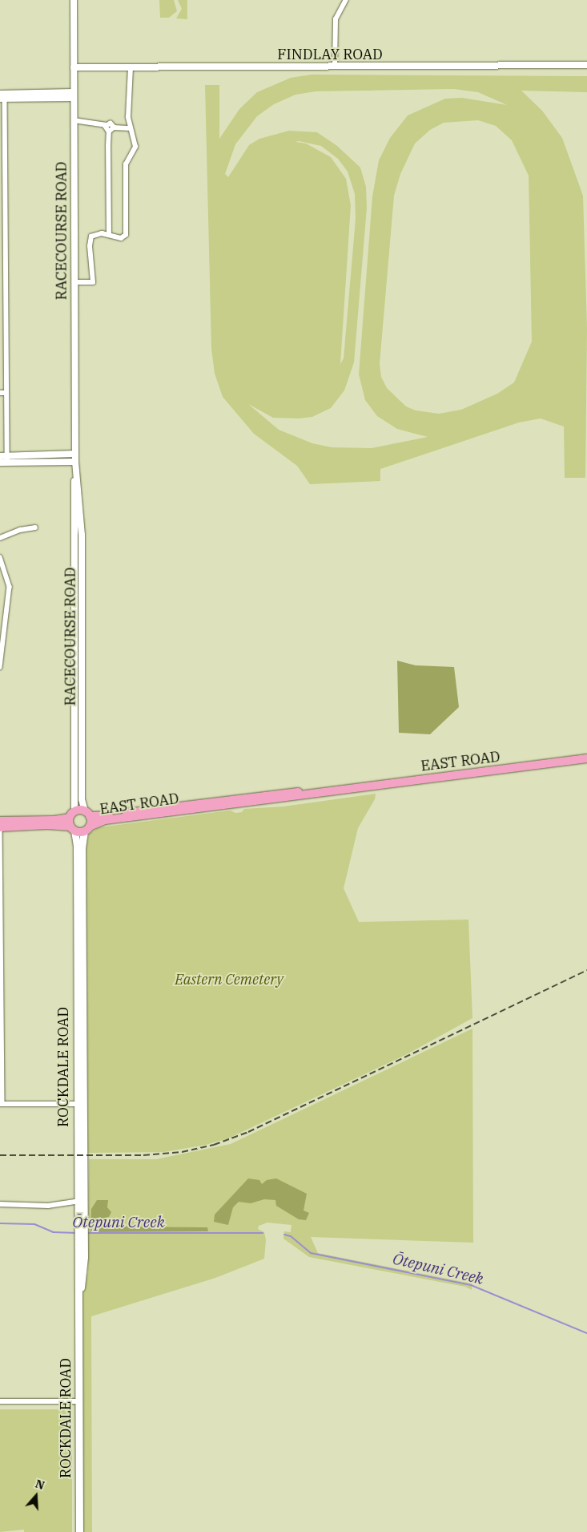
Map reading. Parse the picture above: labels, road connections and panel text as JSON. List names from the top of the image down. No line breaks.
{"streets":{"highway":["EAST ROAD"],"main road":["ROCKDALE ROAD"],"street":["FINDLAY ROAD","RACECOURSE ROAD"]},"crossings":[["FINDLAY ROAD","RACECOURSE ROAD"],["RACECOURSE ROAD","EAST ROAD"],["EAST ROAD","ROCKDALE ROAD"]],"water":["Ōtepuni Creek"],"parks":["Eastern Cemetery"],"north":"top"}
